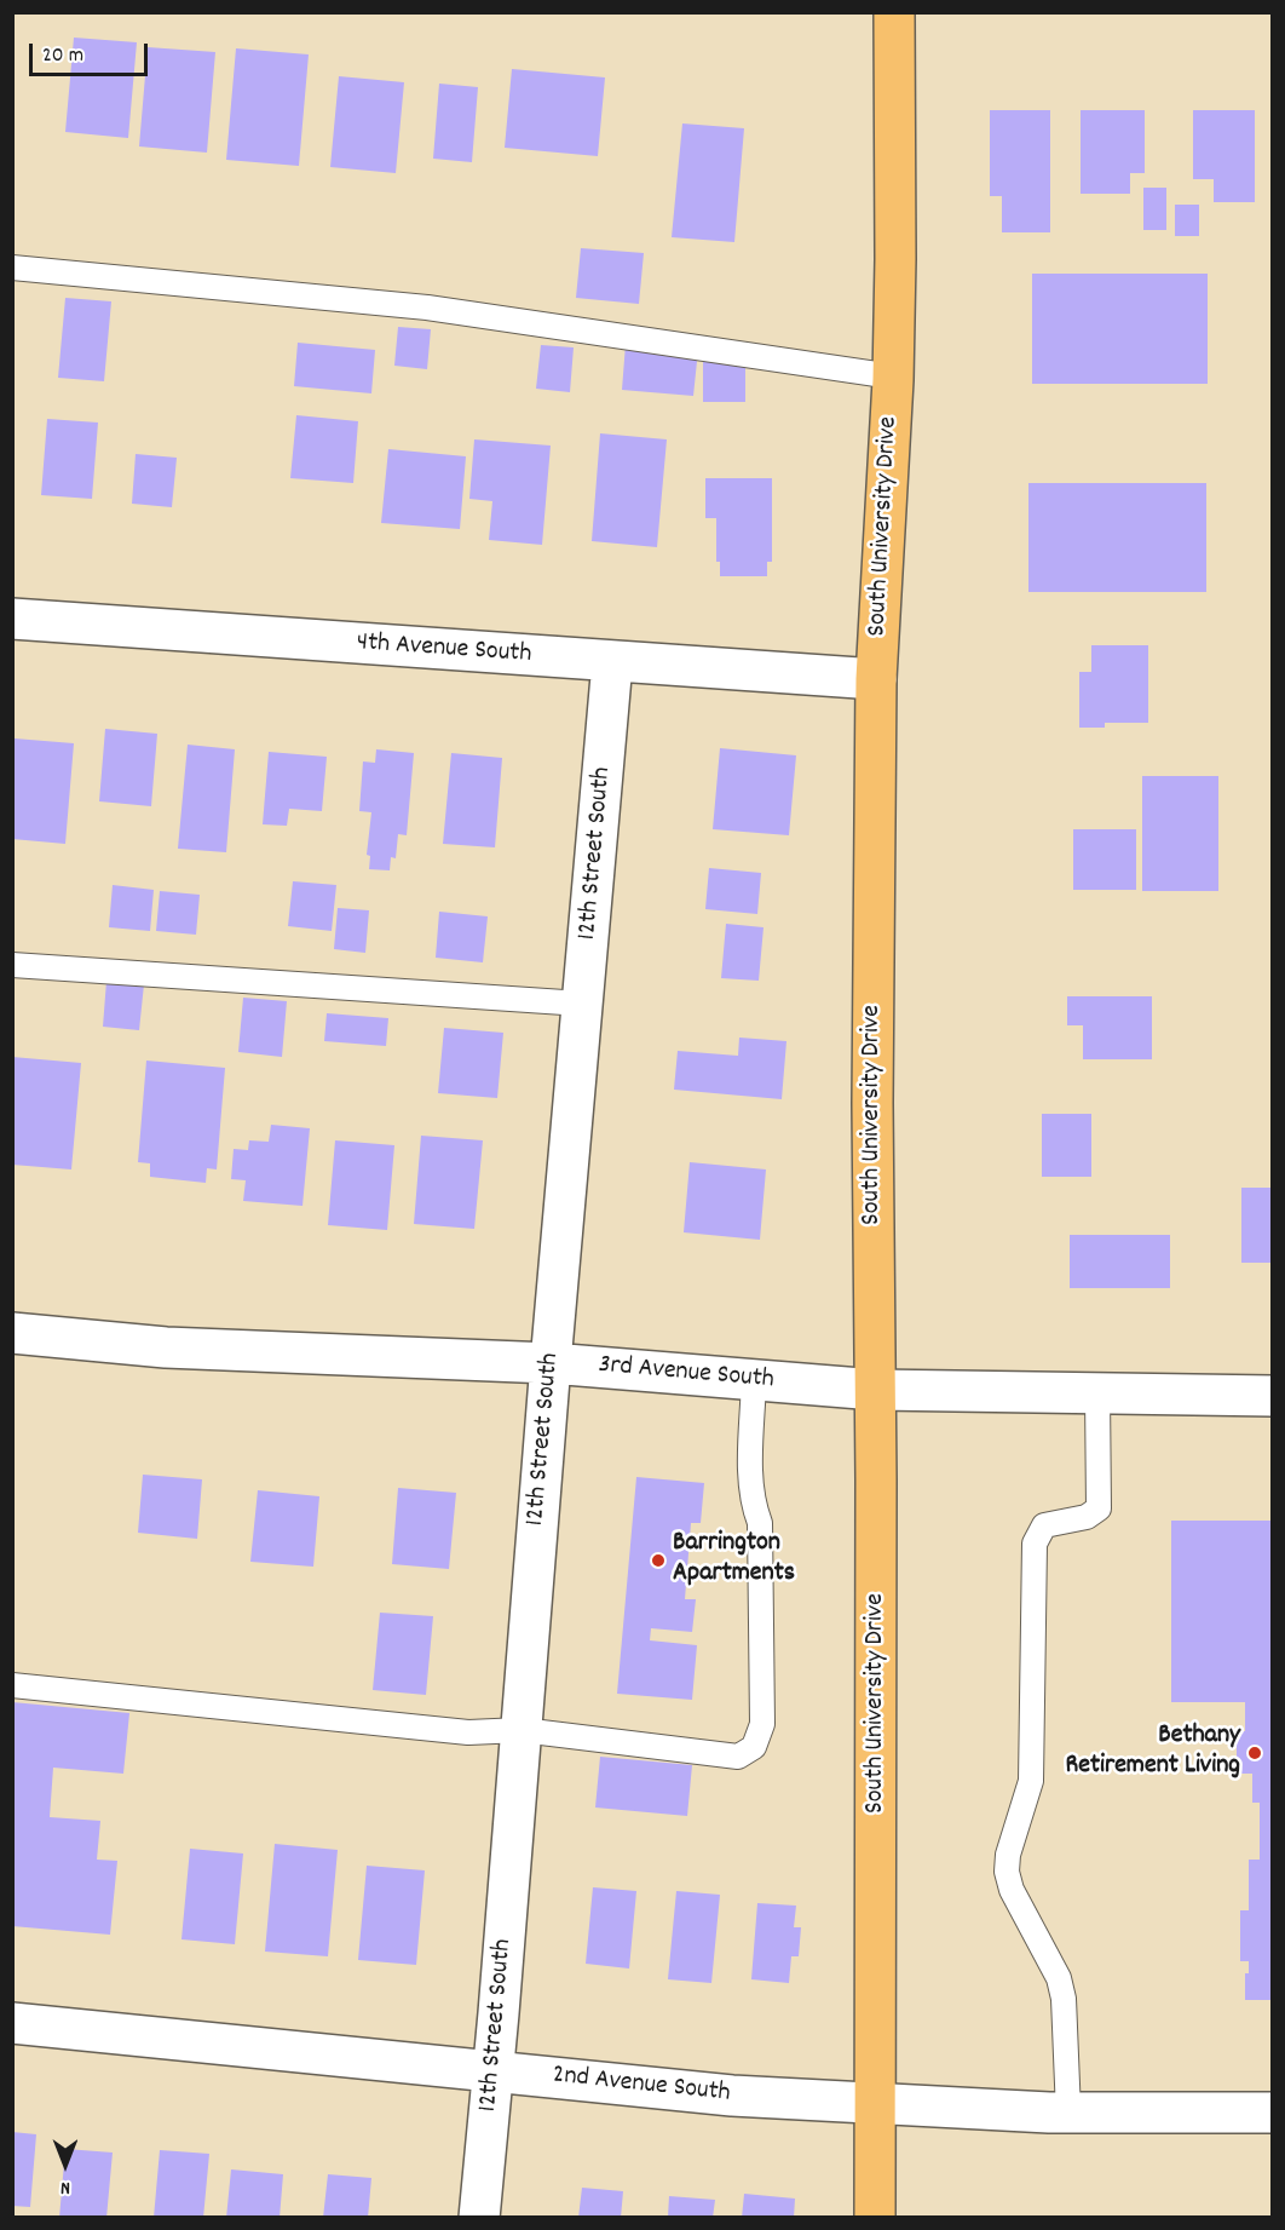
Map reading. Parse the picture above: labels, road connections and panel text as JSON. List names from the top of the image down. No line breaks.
{"streets":{"main road":["South University Drive"],"street":["4th Avenue South","12th Street South","3rd Avenue South","2nd Avenue South"]},"crossings":[["South University Drive","4th Avenue South"],["South University Drive","3rd Avenue South"],["South University Drive","2nd Avenue South"],["4th Avenue South","12th Street South"],["12th Street South","3rd Avenue South"],["12th Street South","2nd Avenue South"]],"places":["Barrington Apartments","Bethany Retirement Living"],"scale_bar":"20 m","north":"bottom"}
